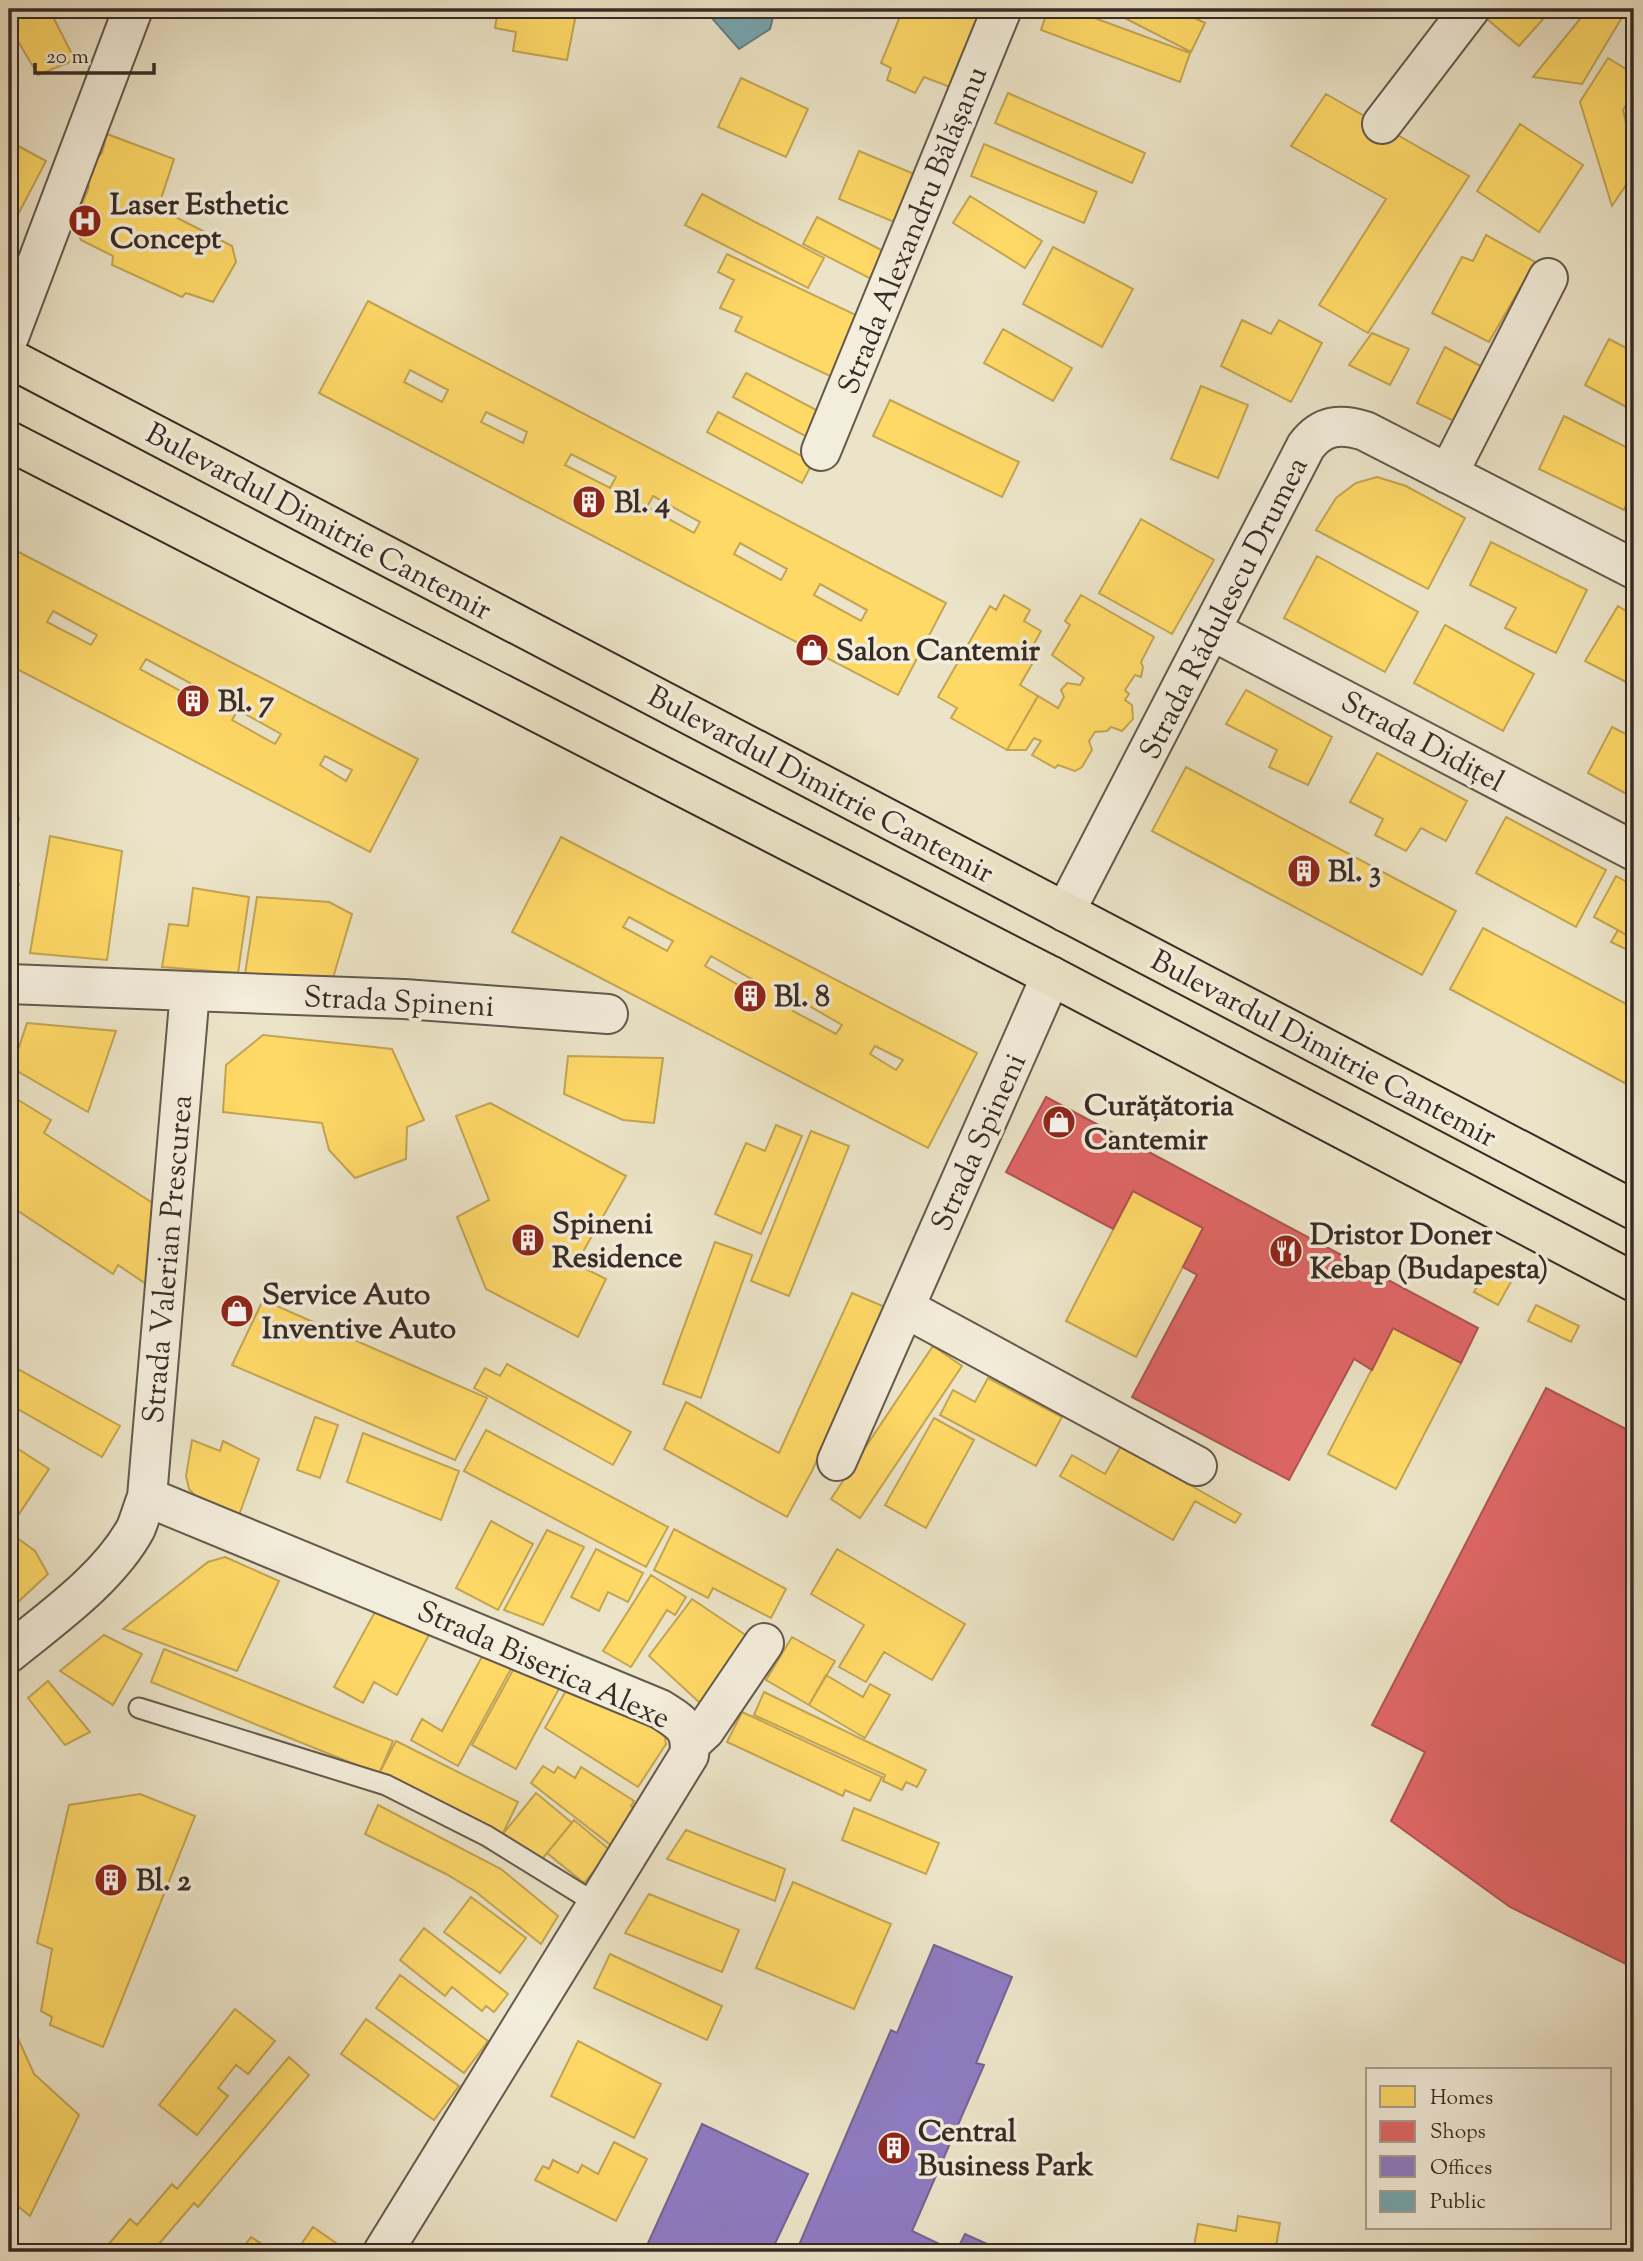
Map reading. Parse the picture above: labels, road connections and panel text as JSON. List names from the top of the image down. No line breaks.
{"streets":{"main road":["Bulevardul Dimitrie Cantemir"],"street":["Strada Alexandru Bălășanu","Strada Rădulescu Drumea","Strada Didițel","Strada Spineni","Strada Valerian Prescurea","Strada Biserica Alexe"]},"crossings":[["Bulevardul Dimitrie Cantemir","Strada Rădulescu Drumea"],["Bulevardul Dimitrie Cantemir","Strada Spineni"],["Strada Rădulescu Drumea","Strada Didițel"],["Strada Spineni","Strada Valerian Prescurea"],["Strada Valerian Prescurea","Strada Biserica Alexe"]],"places":{"hospital":["Laser Esthetic Concept"],"building":["Bl. 4","Bl. 7","Bl. 3","Bl. 8","Spineni Residence","Bl. 2","Central Business Park"],"shop":["Salon Cantemir","Curățătoria Cantemir","Service Auto Inventive Auto"],"restaurant":["Dristor Doner Kebap (Budapesta)"]},"legend":["Homes","Shops","Offices","Public"],"scale_bar":"20 m"}
